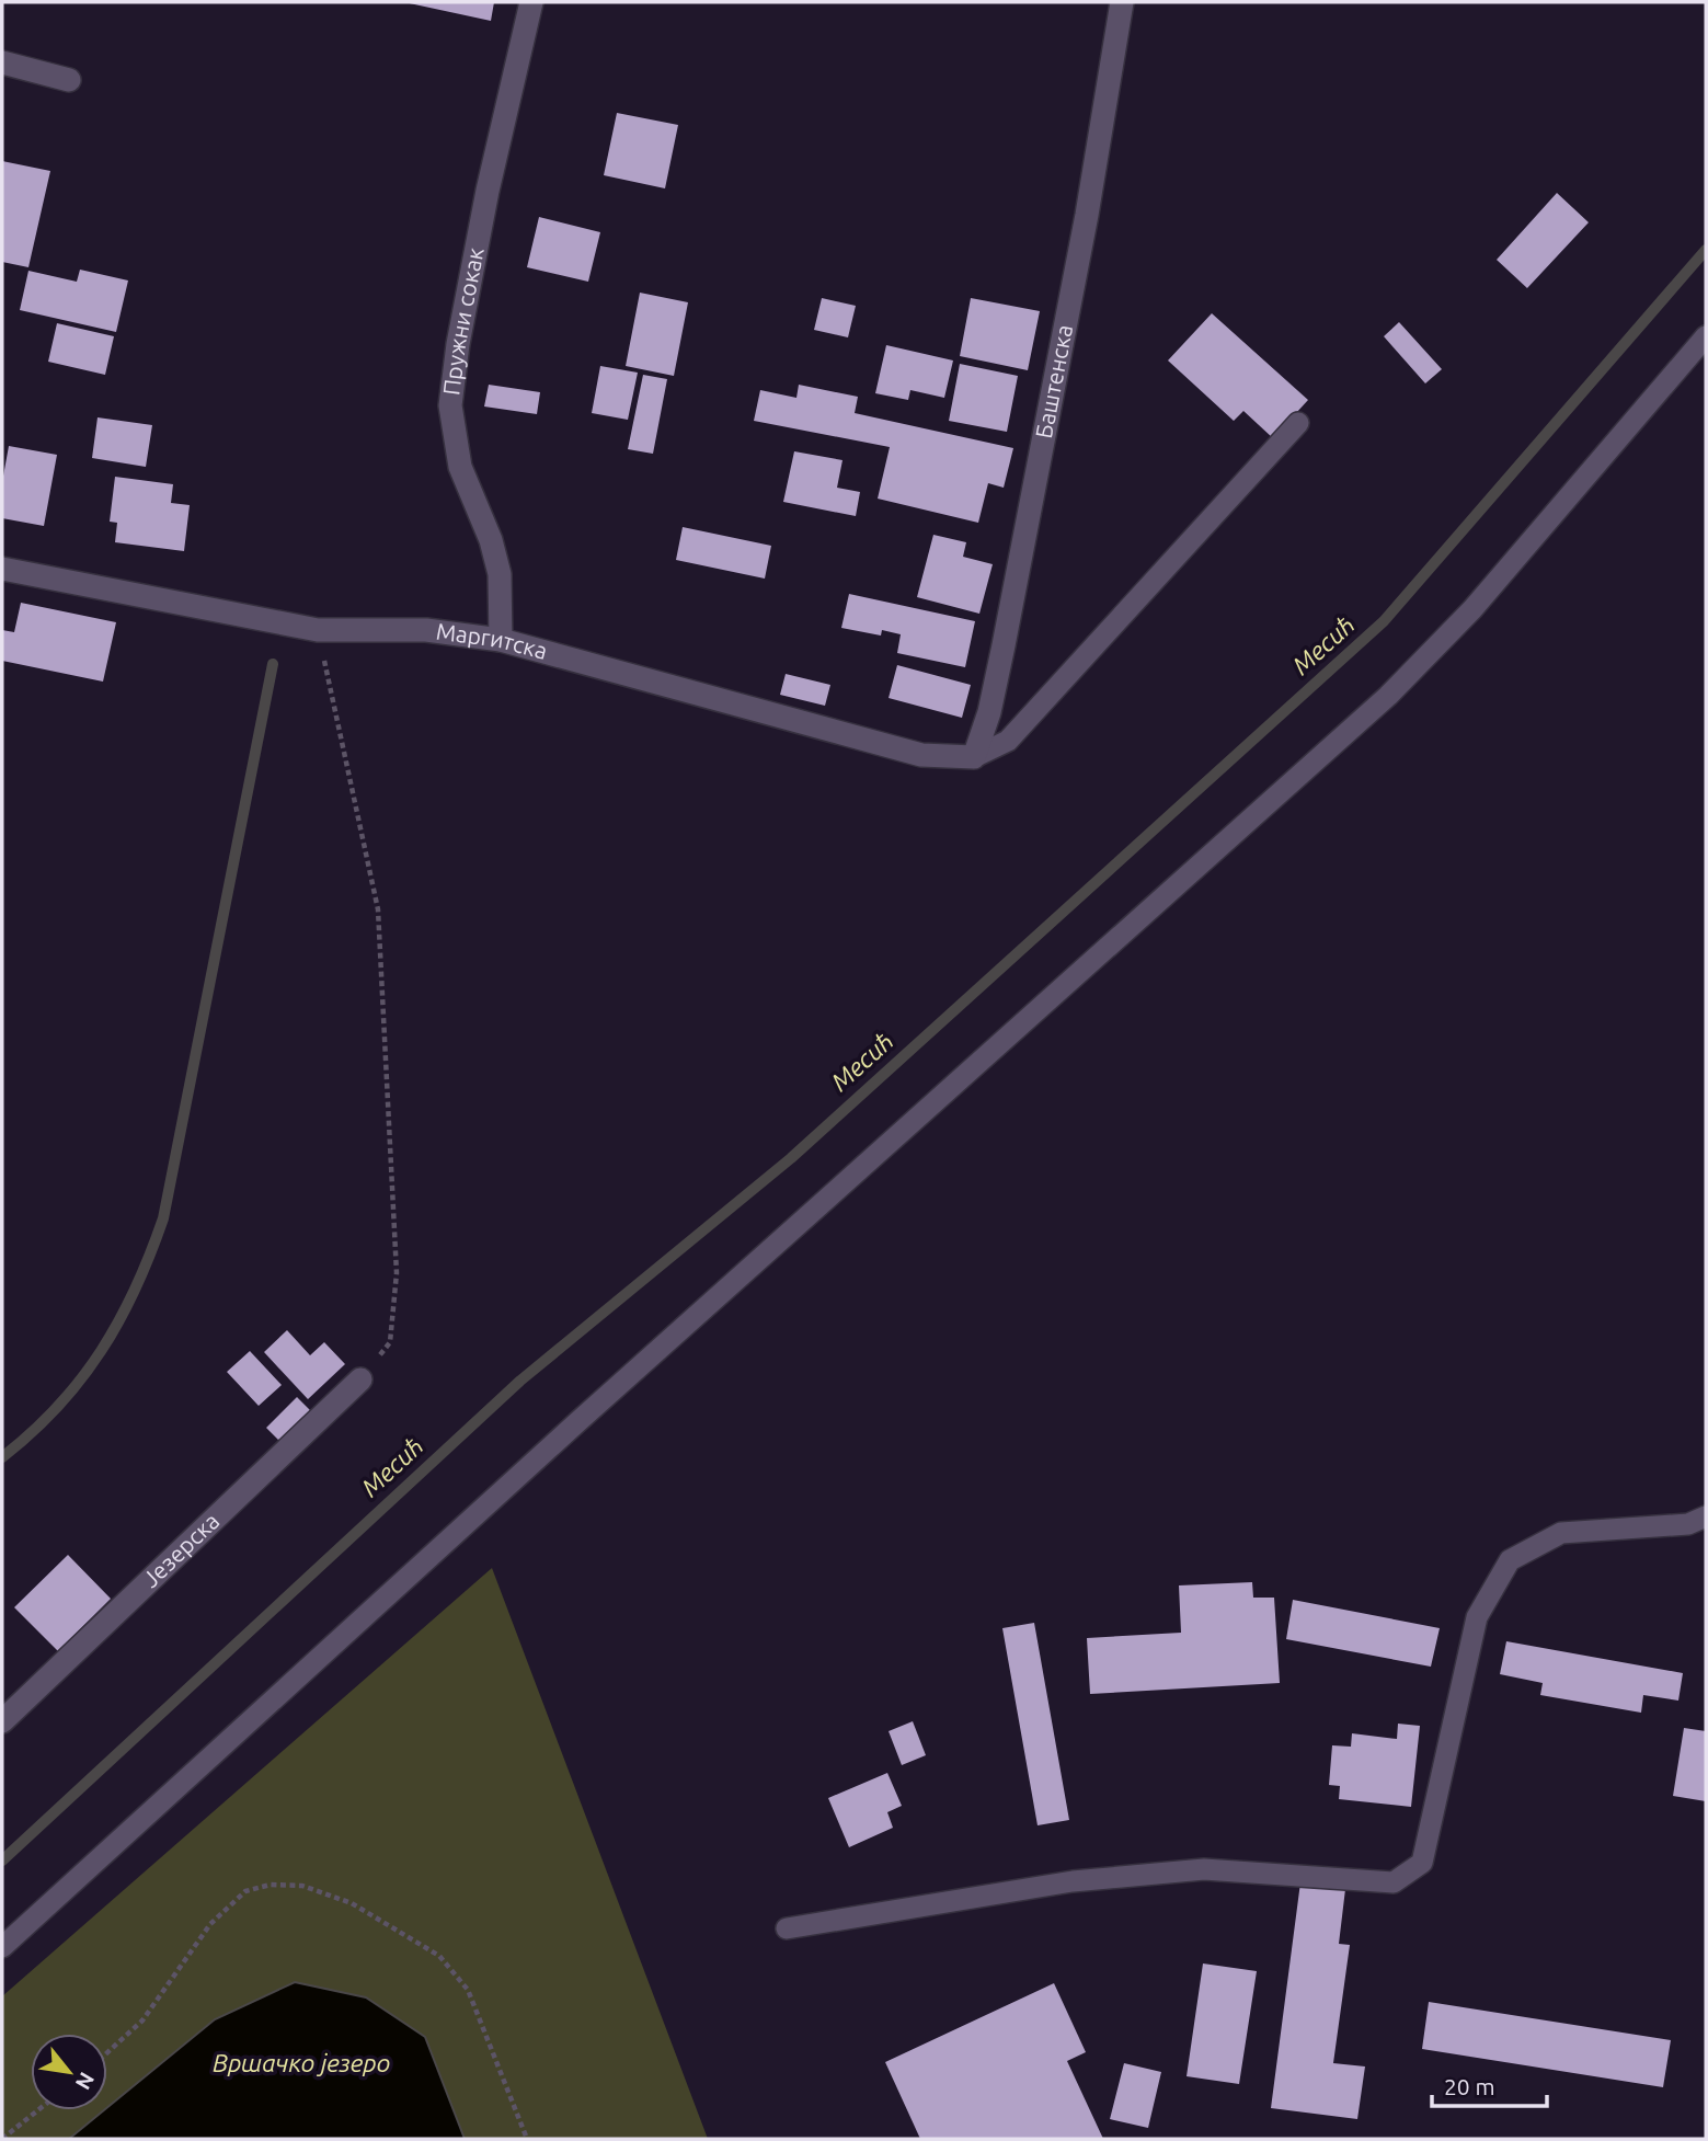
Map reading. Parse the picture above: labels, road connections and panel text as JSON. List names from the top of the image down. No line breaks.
{"streets":{"street":["Пружни сокак","Баштенска","Маргитска","Језерска"]},"crossings":[["Пружни сокак","Маргитска"],["Баштенска","Маргитска"]],"water":["Месић","Вршачко језеро"],"scale_bar":"20 m","north":"bottom right"}
